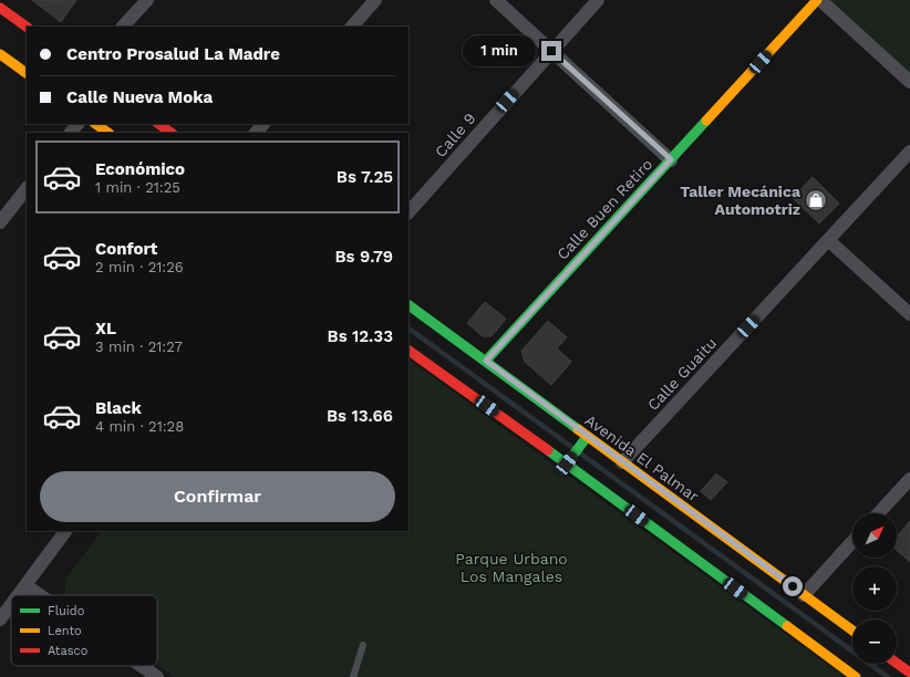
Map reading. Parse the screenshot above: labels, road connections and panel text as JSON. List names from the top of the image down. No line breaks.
{"streets":{"street":["Calle 9","Calle Buen Retiro","Calle Guaitu","Avenida El Palmar"]},"crossings":[["Calle Buen Retiro","Avenida El Palmar"],["Calle Guaitu","Avenida El Palmar"]],"parks":["Parque Urbano Los Mangales"],"places":{"shop":["Taller Mecánica Automotriz"]},"legend":["Fluido","Lento","Atasco"],"north":"top right","page":{"banner":["Centro Prosalud La Madre","Calle Nueva Moka"],"bubble":"1 min","list":[{"name":"Económico","note":"1 min · 21:25","value":"Bs 7.25"},{"name":"Confort","note":"2 min · 21:26","value":"Bs 9.79"},{"name":"XL","note":"3 min · 21:27","value":"Bs 12.33"},{"name":"Black","note":"4 min · 21:28","value":"Bs 13.66"}],"buttons":"Confirmar","map_buttons":["+","−"]}}
